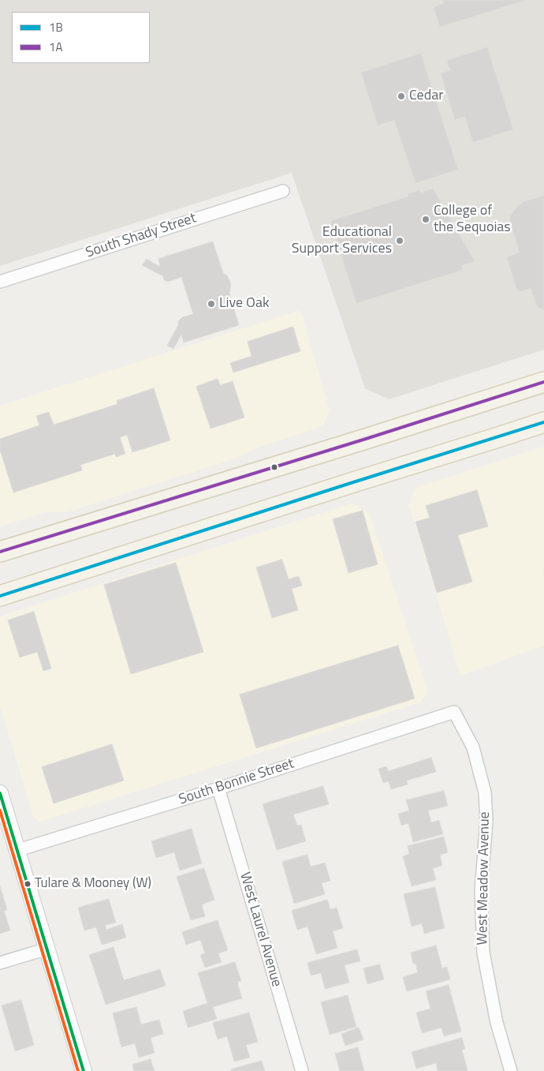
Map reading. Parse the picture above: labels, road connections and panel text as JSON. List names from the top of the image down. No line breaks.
{"streets":{"street":["South Shady Street","South Bonnie Street","West Meadow Avenue","West Laurel Avenue"]},"crossings":[["South Bonnie Street","West Meadow Avenue"],["South Bonnie Street","West Laurel Avenue"]],"places":["Cedar","College of the Sequoias","Educational Support Services","Live Oak","Tulare & Mooney (W)"],"lines":["transit line 1A","transit line 1B"],"legend":["1B","1A"]}
